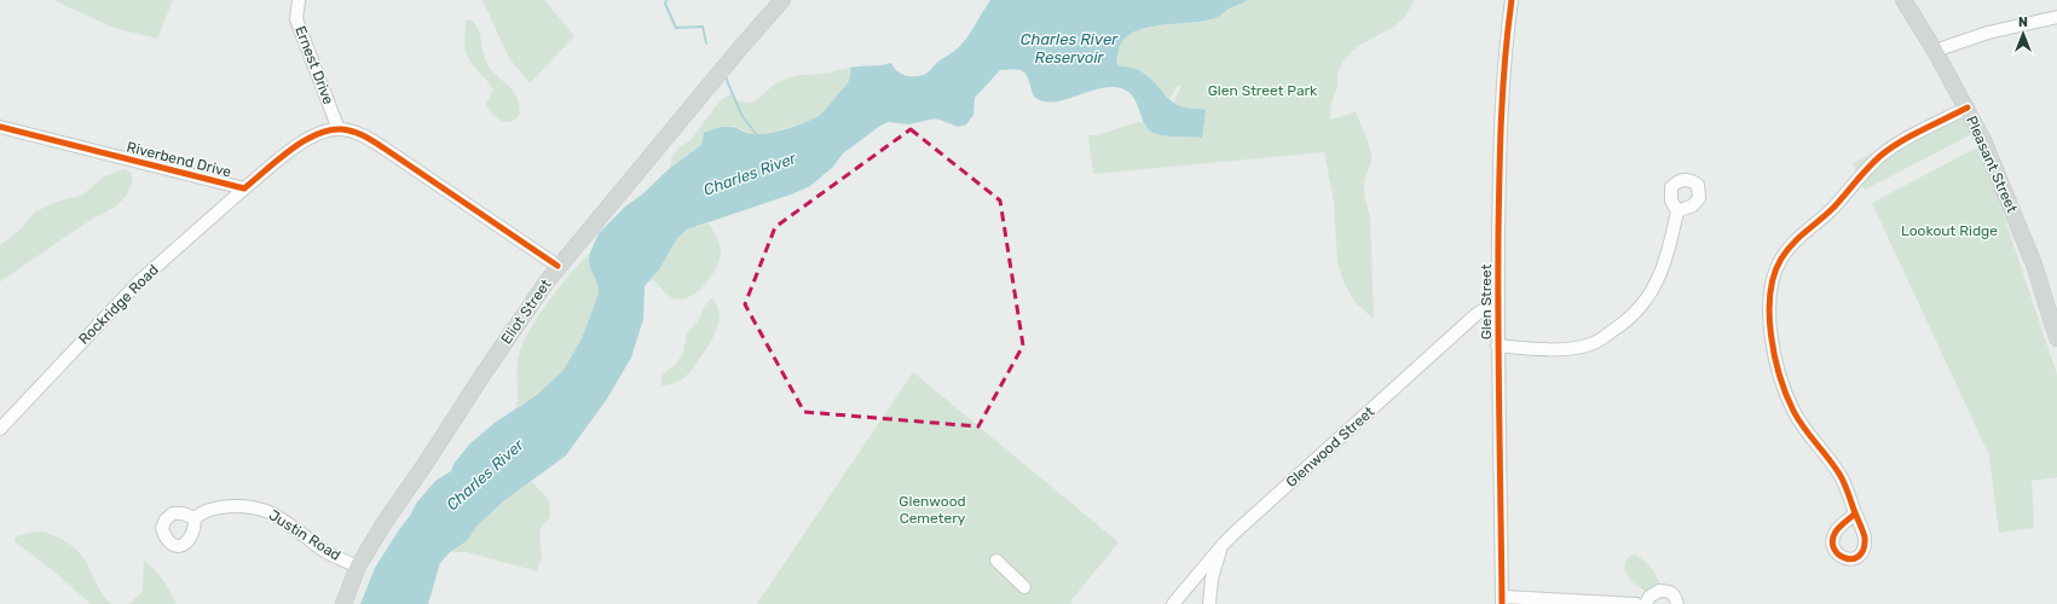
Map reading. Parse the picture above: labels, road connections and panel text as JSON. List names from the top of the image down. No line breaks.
{"streets":{"main road":["Pleasant Street","Eliot Street"],"street":["Ernest Drive","Riverbend Drive","Glen Street","Rockridge Road","Glenwood Street","Justin Road"]},"crossings":[["Ernest Drive","Riverbend Drive"],["Riverbend Drive","Rockridge Road"],["Glen Street","Glenwood Street"],["Eliot Street","Justin Road"]],"water":["Charles River Reservoir","Charles River"],"parks":["Glen Street Park","Lookout Ridge","Glenwood Cemetery"],"north":"top"}
